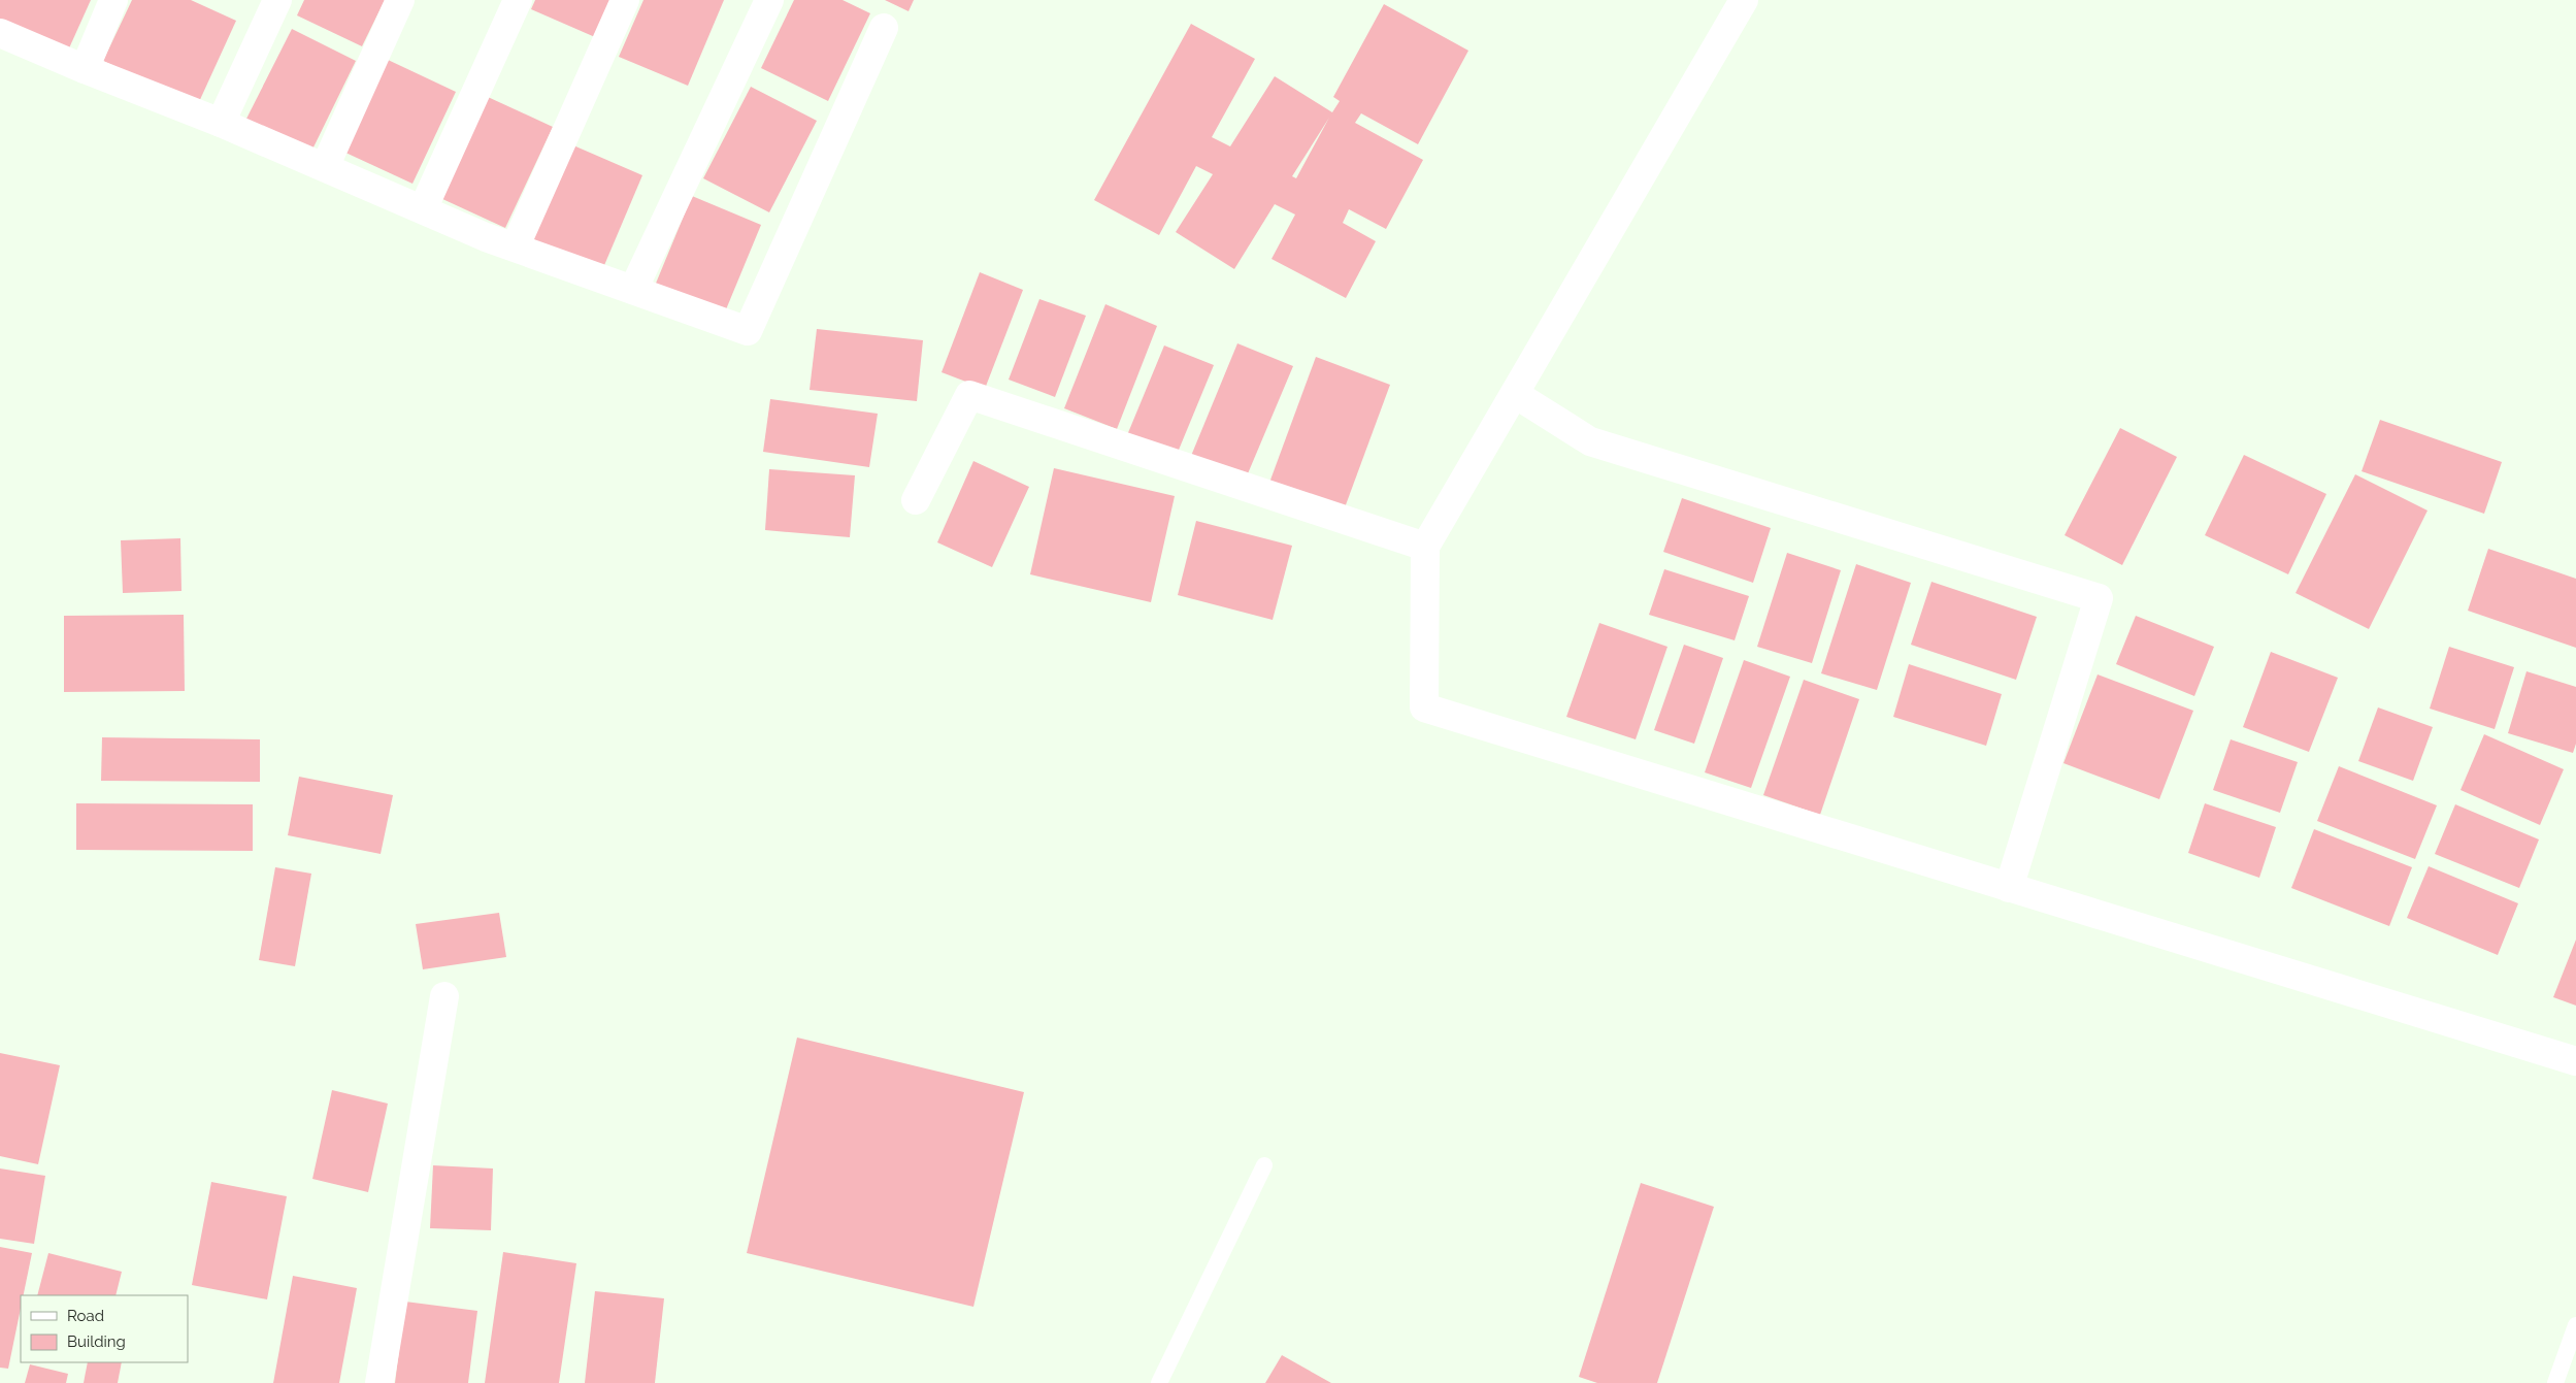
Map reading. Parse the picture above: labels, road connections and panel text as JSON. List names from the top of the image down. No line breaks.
{"legend":["Road","Building"]}
